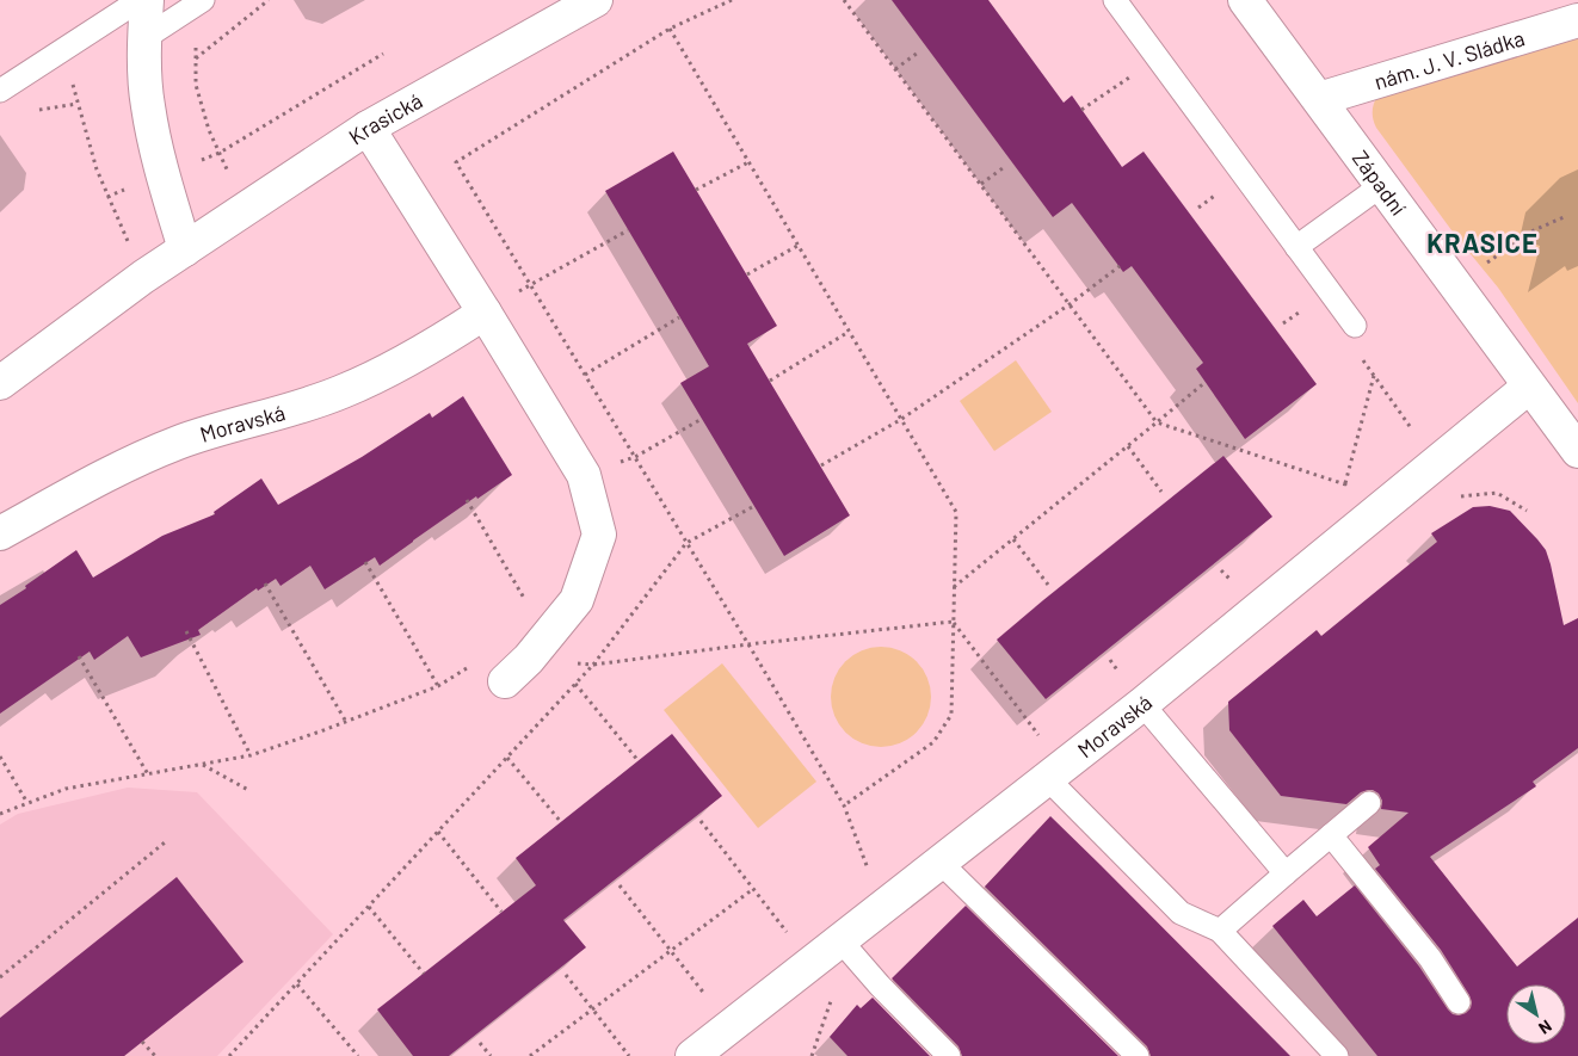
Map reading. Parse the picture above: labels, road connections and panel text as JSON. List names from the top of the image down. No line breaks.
{"streets":{"street":["nám. J. V. Sládka","Krasická","Západní","Moravská"]},"crossings":[["nám. J. V. Sládka","Západní"],["Západní","Moravská"]],"districts":["KRASICE"],"north":"bottom right"}
